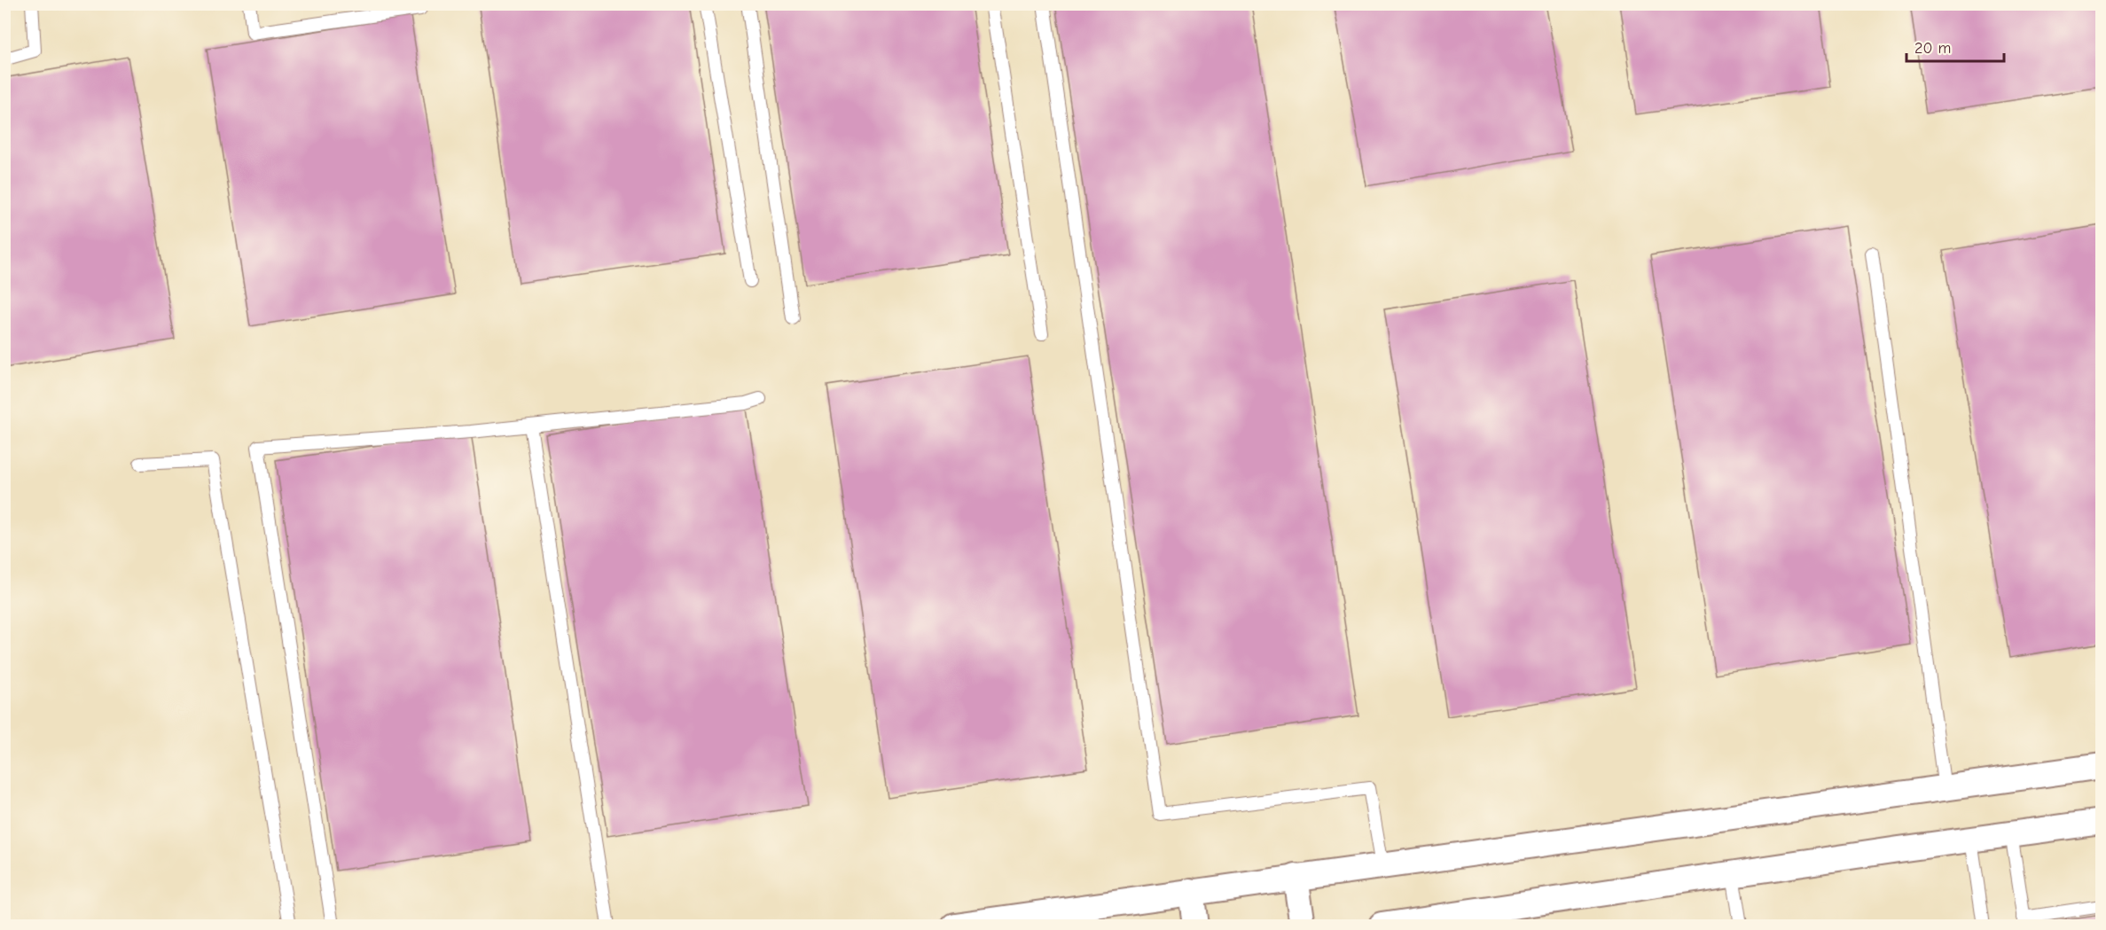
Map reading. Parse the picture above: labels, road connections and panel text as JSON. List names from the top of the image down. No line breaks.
{"scale_bar":"20 m"}
